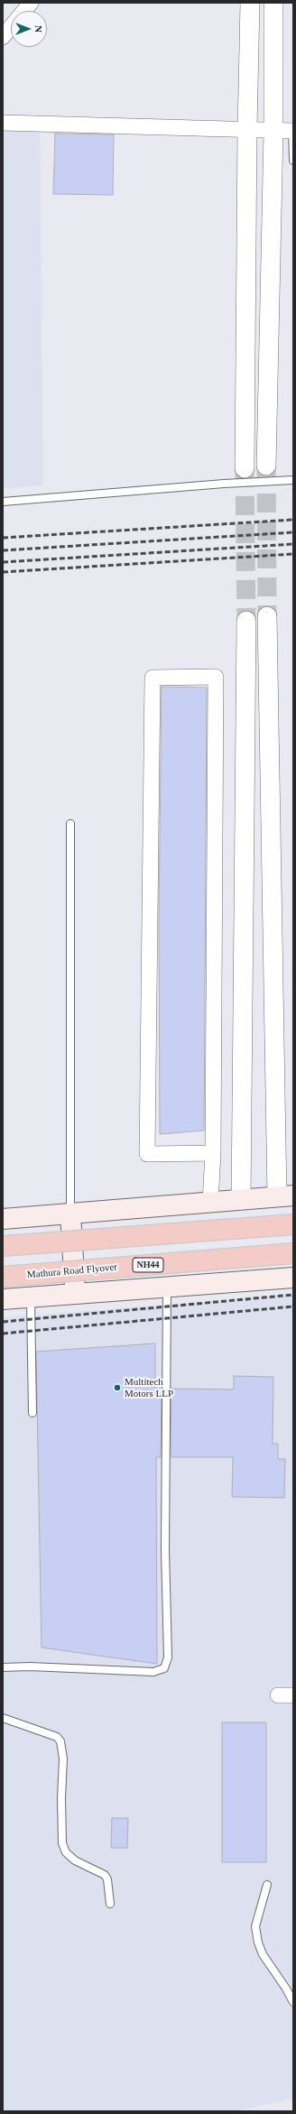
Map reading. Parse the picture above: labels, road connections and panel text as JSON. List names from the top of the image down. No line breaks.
{"streets":{"highway":["NH44","Mathura Road Flyover"]},"places":["Multitech Motors LLP"],"north":"right"}
